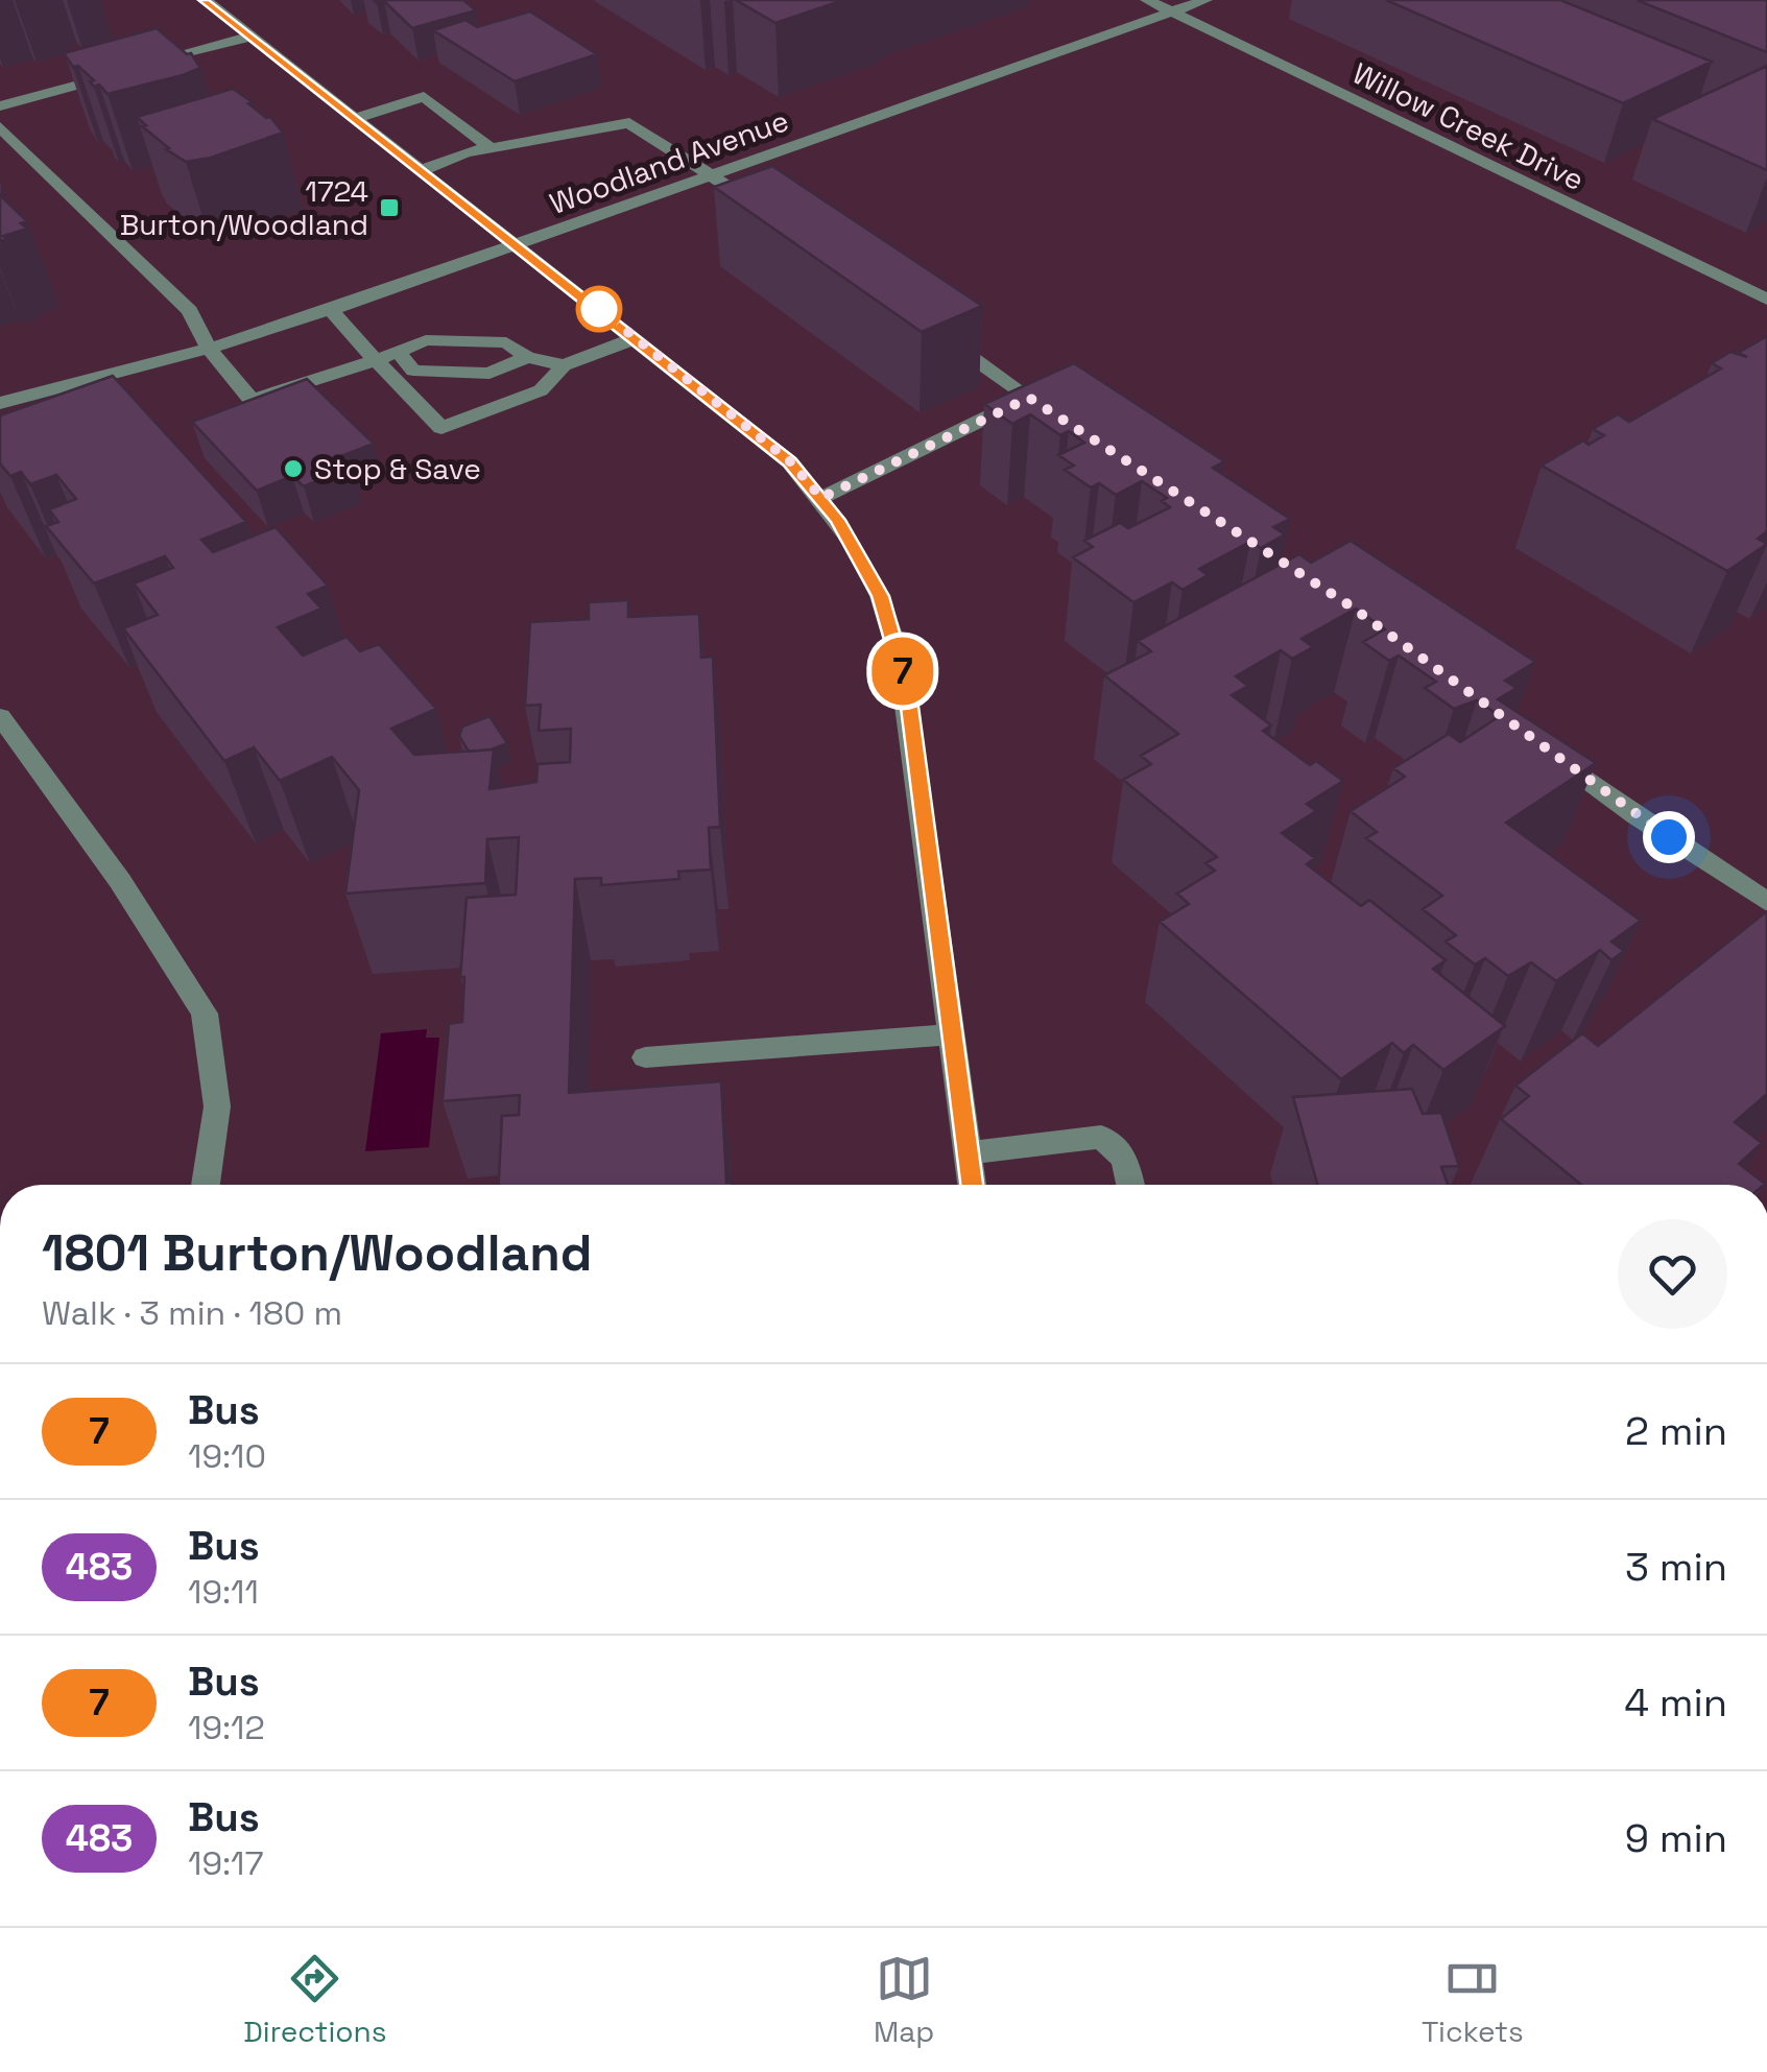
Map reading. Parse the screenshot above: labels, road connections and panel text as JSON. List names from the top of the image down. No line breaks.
{"streets":{"street":["Willow Creek Drive","Woodland Avenue"]},"crossings":[["Willow Creek Drive","Woodland Avenue"]],"places":{"transit":["1724 Burton/Woodland"],"other":["Stop & Save"]},"lines":["bus line 7"],"page":{"on_map":"7","heading":["1801 Burton/Woodland","Walk · 3 min · 180 m"],"list":[{"mark":"7","name":"Bus","note":"19:10","value":"2 min"},{"mark":"483","name":"Bus","note":"19:11","value":"3 min"},{"mark":"7","name":"Bus","note":"19:12","value":"4 min"},{"mark":"483","name":"Bus","note":"19:17","value":"9 min"}],"tabs":["Directions","Map","Tickets"]}}
